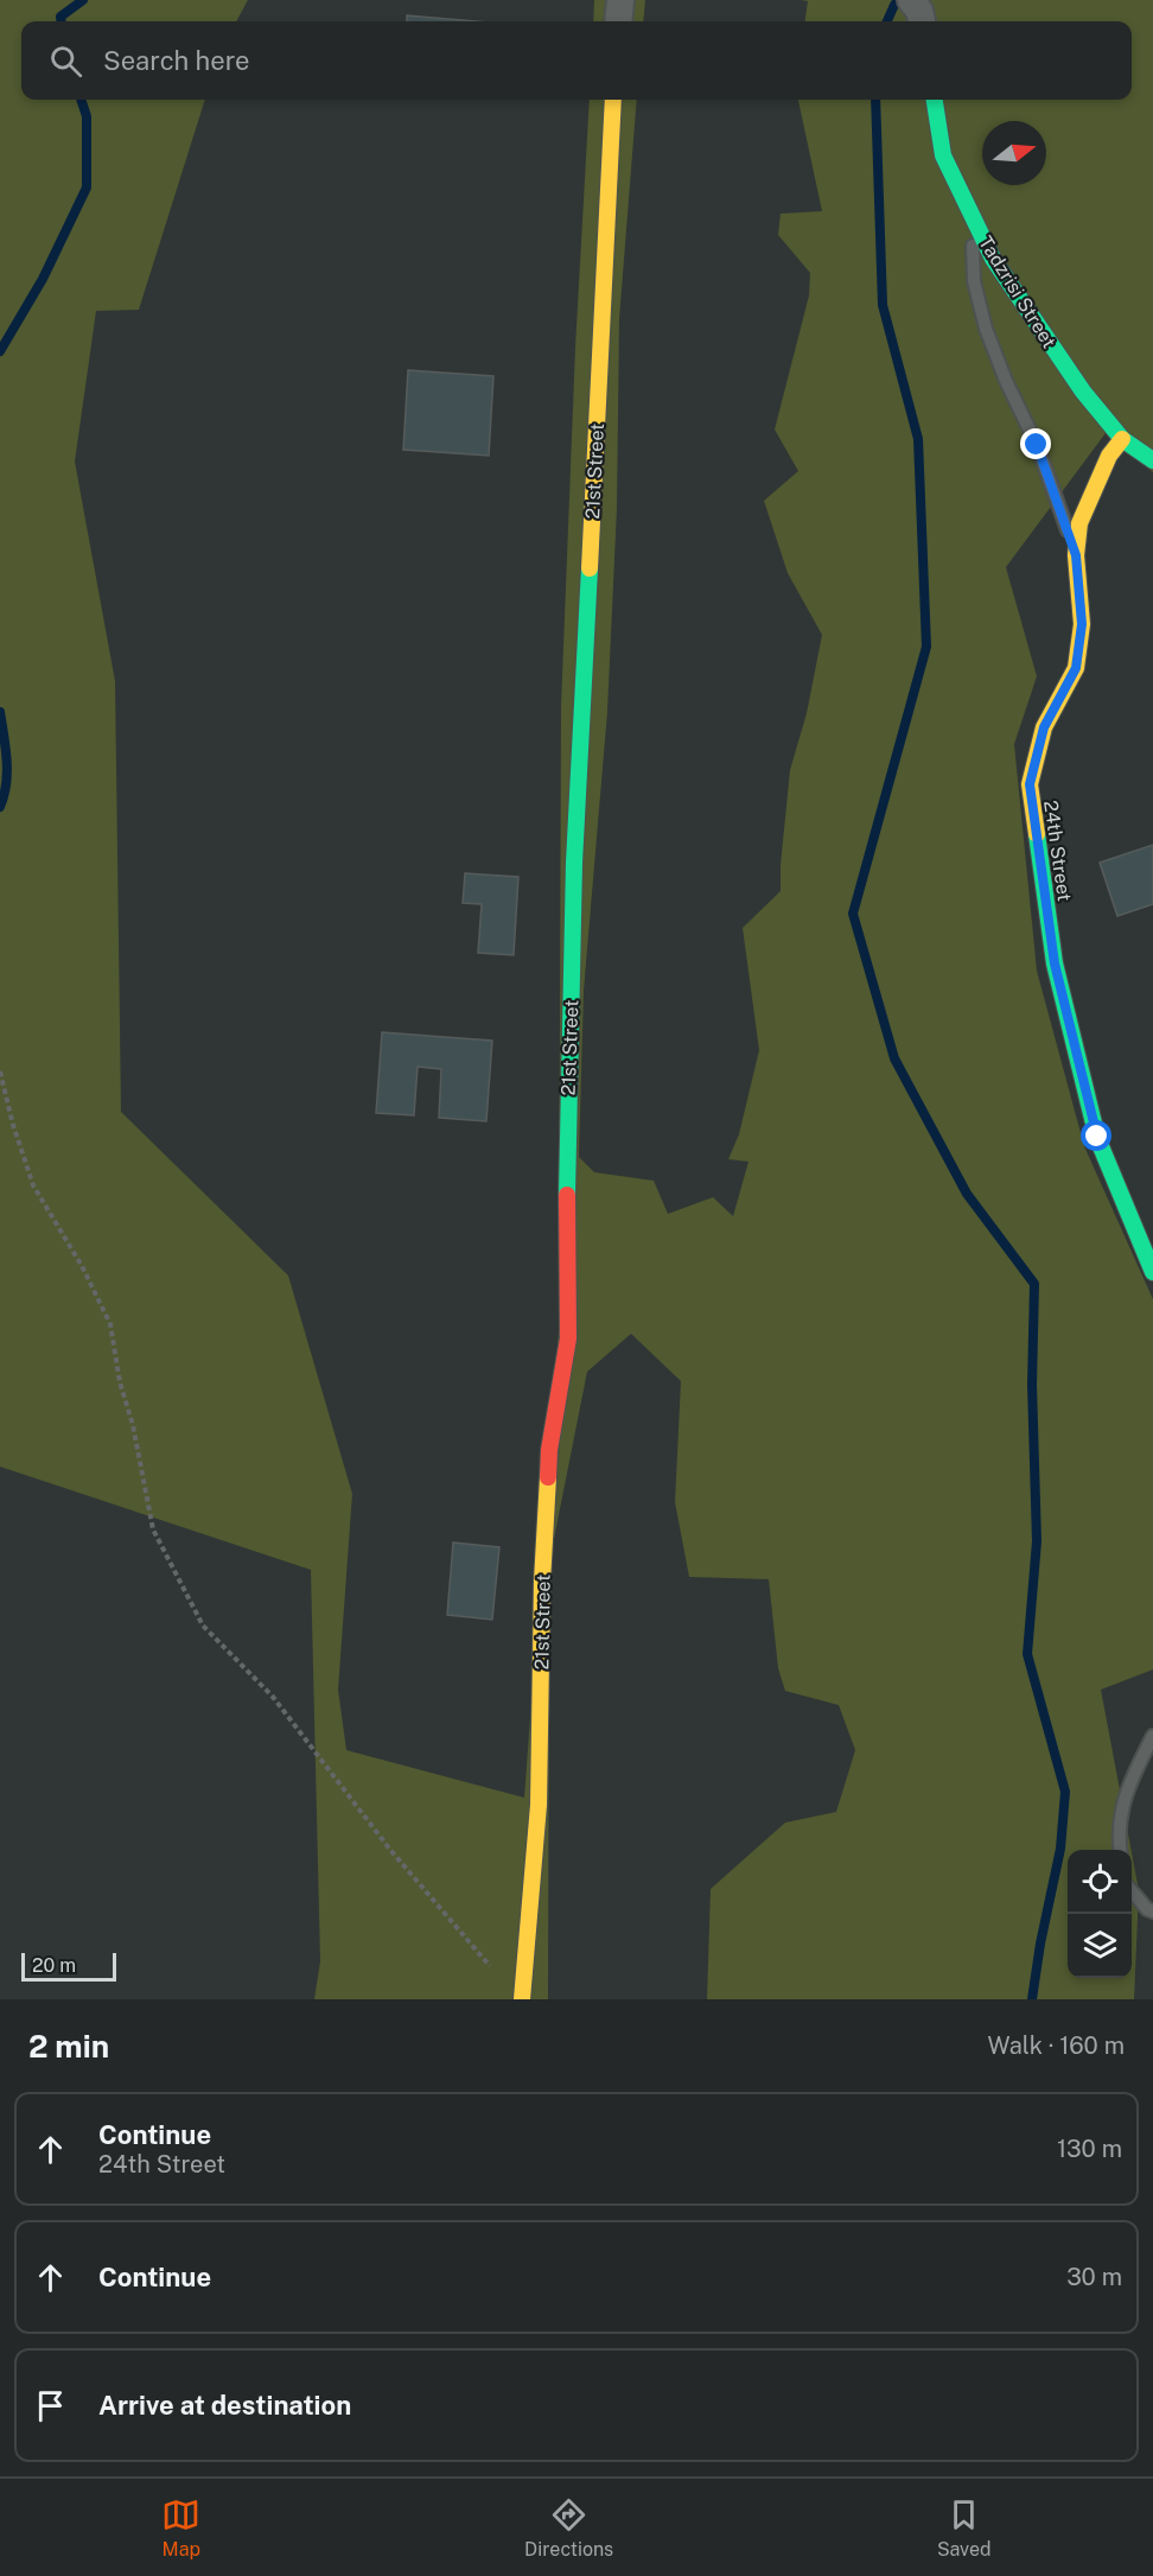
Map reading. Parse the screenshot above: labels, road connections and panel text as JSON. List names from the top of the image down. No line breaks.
{"streets":{"street":["Tadzrisi Street","21st Street","24th Street"]},"crossings":[["Tadzrisi Street","24th Street"]],"scale_bar":"20 m","north":"right","page":{"search":"Search here","scale":"20 m","heading":["2 min","Walk · 160 m"],"list":[["Continue","24th Street","130 m"],["Continue","30 m"],"Arrive at destination"],"nav":["Map","Directions","Saved"]}}
